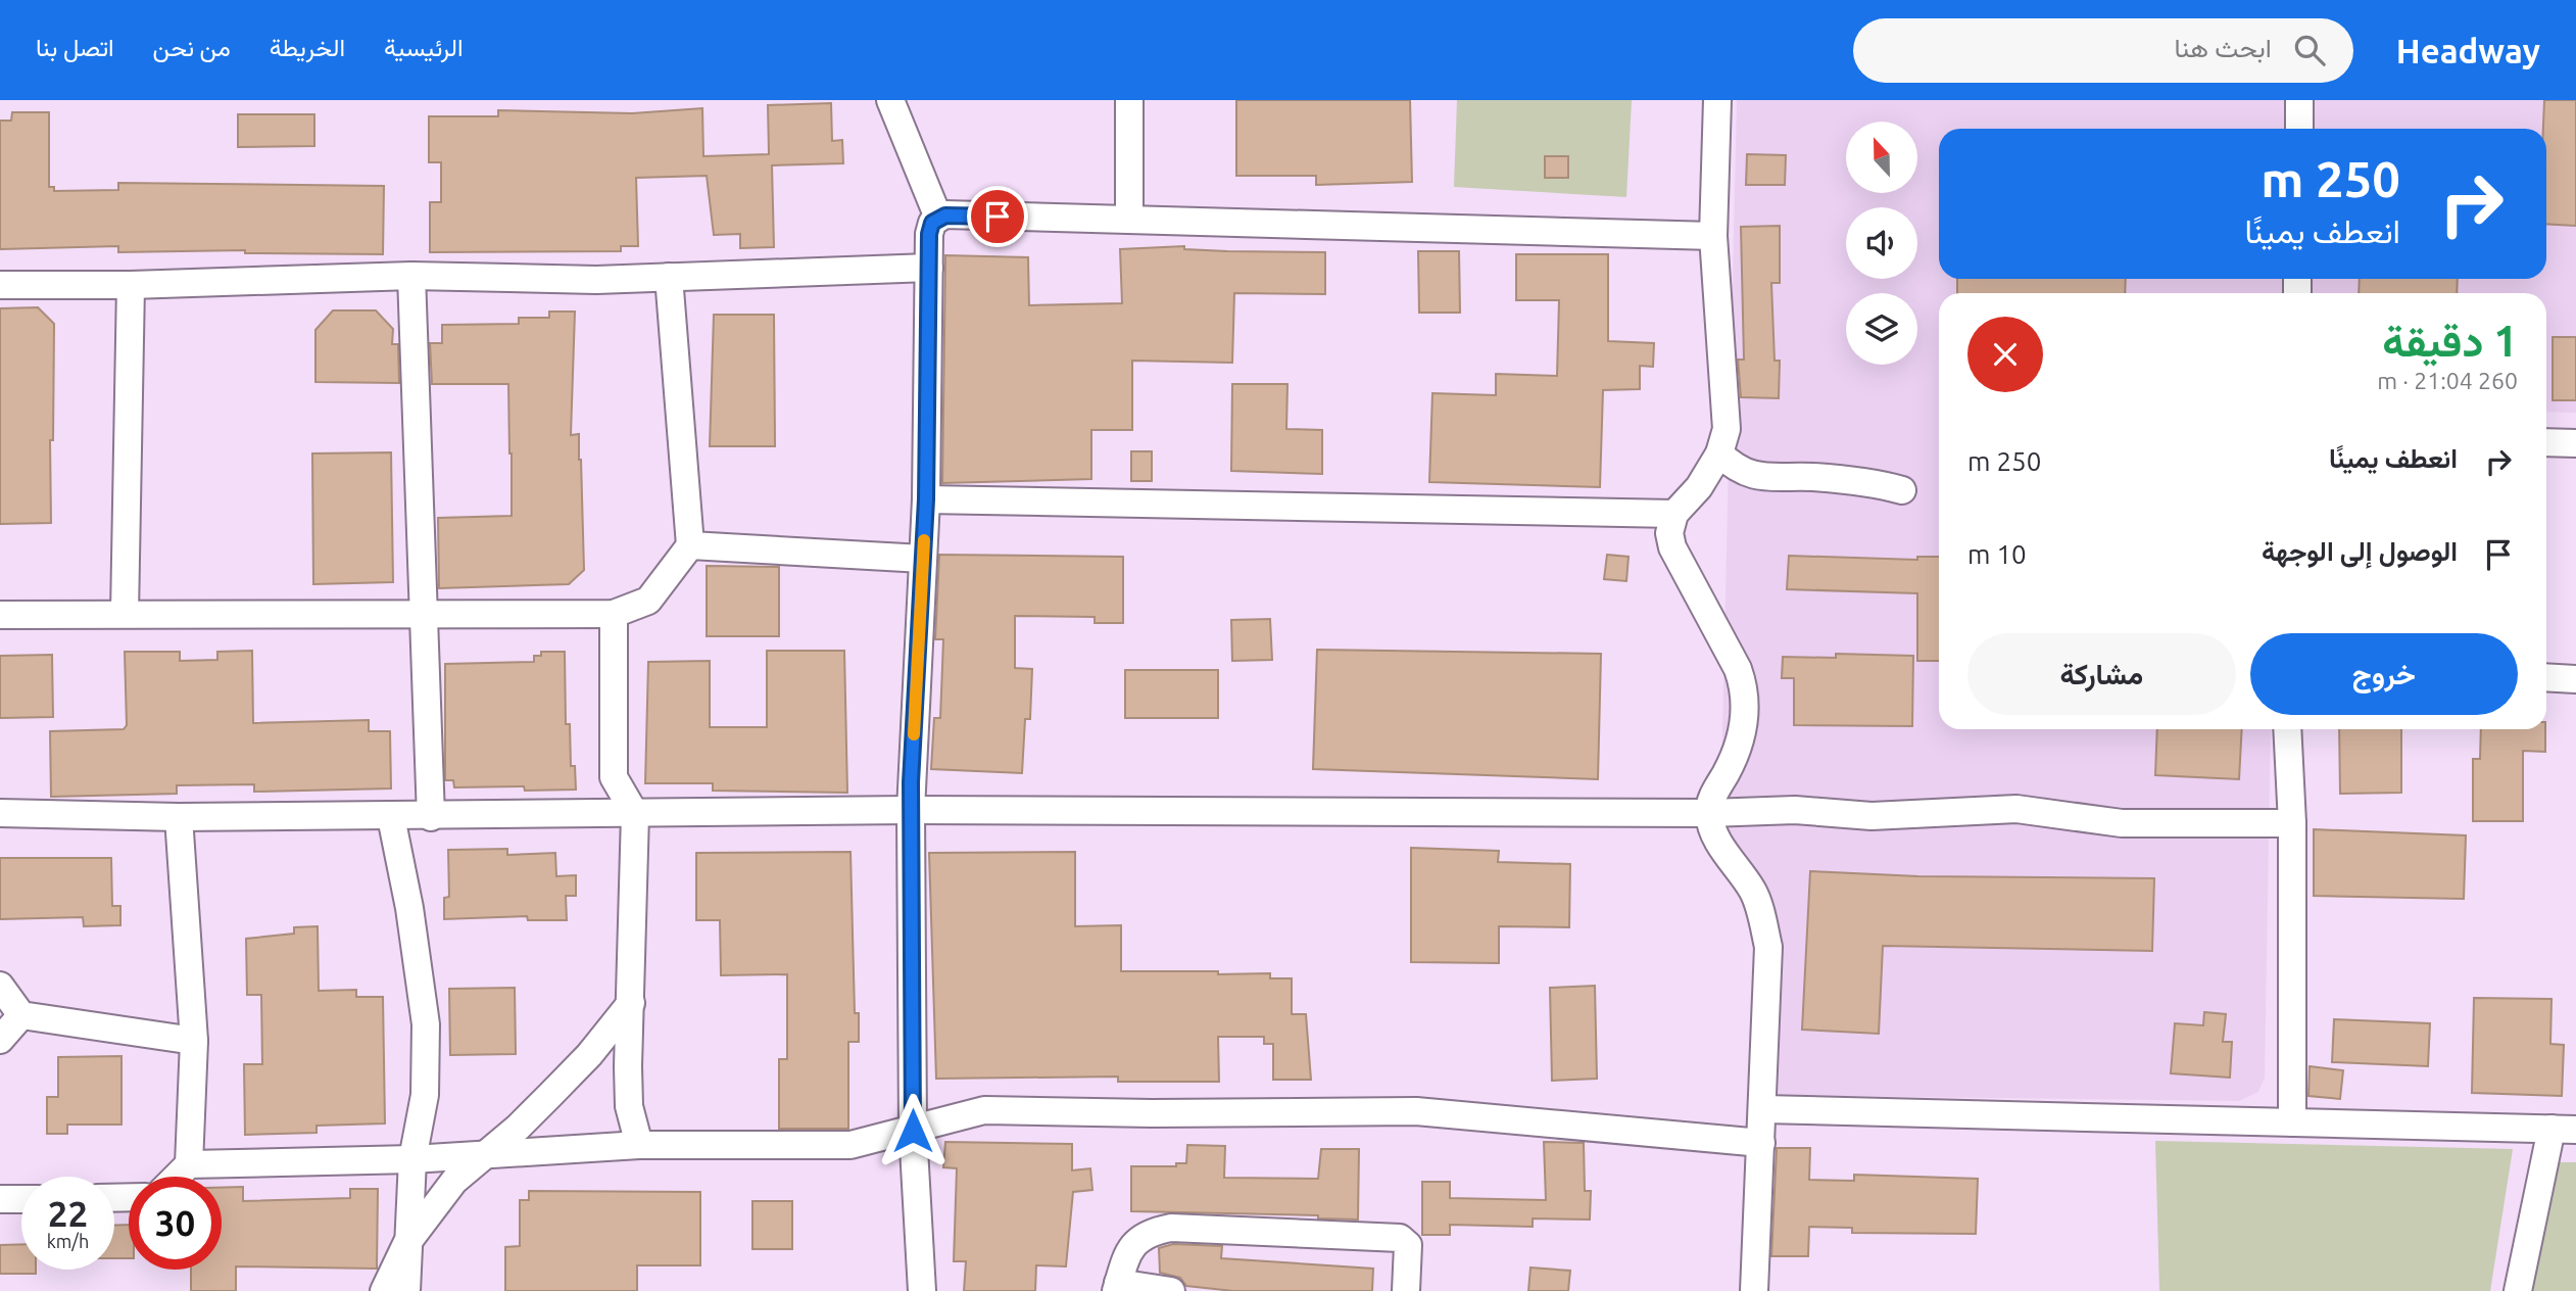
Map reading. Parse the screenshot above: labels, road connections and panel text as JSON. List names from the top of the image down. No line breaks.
{"north":"top","page":{"header":"Headway","search":"ابحث هنا","nav":["الرئيسية","الخريطة","من نحن","اتصل بنا"],"turn":["250 m","انعطف يمينًا"],"heading":["1 دقيقة","260 m · 21:04"],"list":[{"name":"انعطف يمينًا","value":"250 m"},{"name":"الوصول إلى الوجهة","value":"10 m"}],"buttons":["خروج","مشاركة"],"speed":"22 km/h","limit":"30"}}
